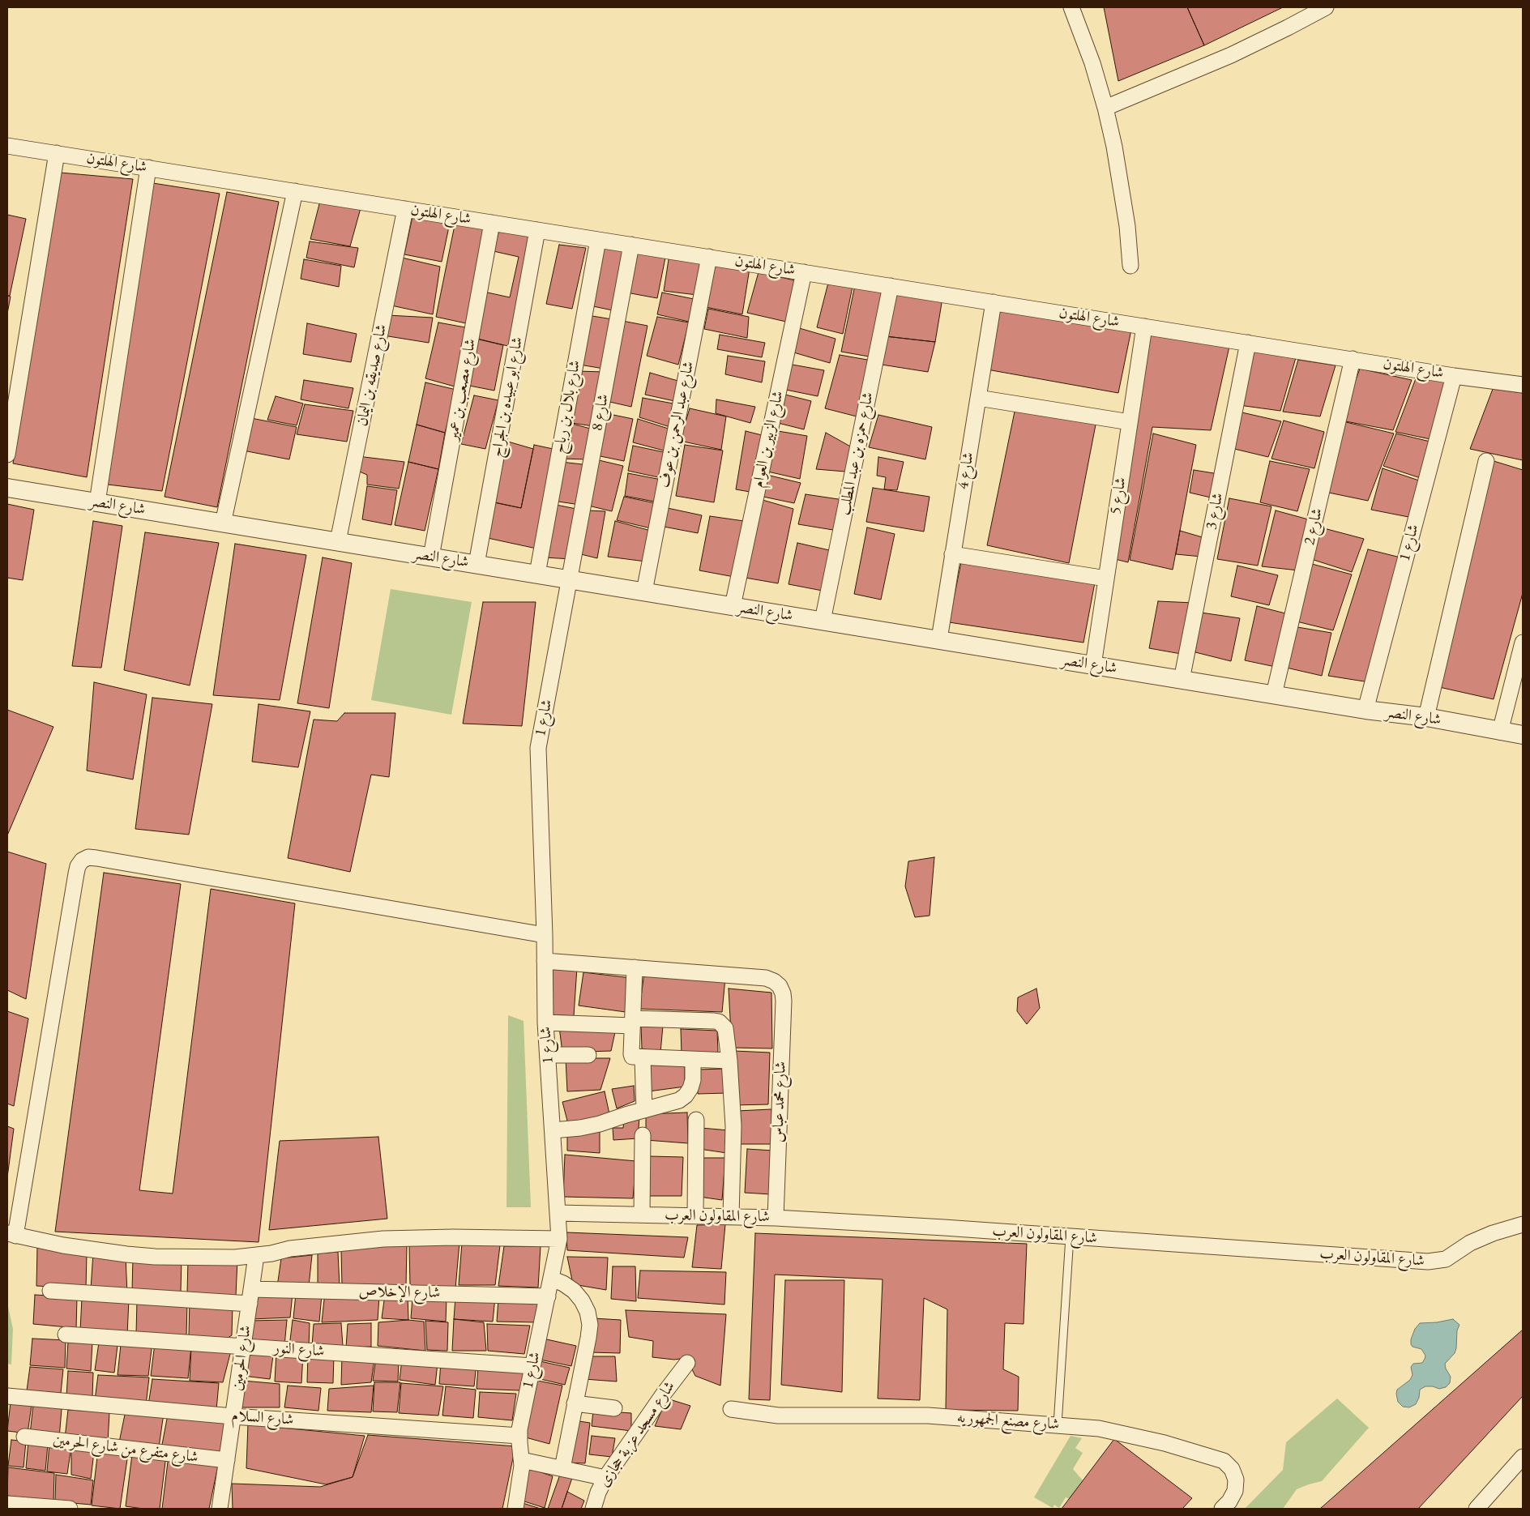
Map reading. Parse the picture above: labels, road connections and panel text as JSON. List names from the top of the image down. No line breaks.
{"streets":{"street":["شارع الهلتون","شارع صديقه بن اليمان","شارع مصعب بن عمير","شارع ابو عبيده بن الجراح","شارع بلال بن رباح","شارع 8","شارع عبد الرحمن بن عوف","شارع الزبير بن العوام","شارع حمزه بن عبد المطلب","شارع 4","شارع 5","شارع النصر","شارع 3","شارع 2","شارع 1","شارع محمد عباس","شارع المقاولون العرب","شارع الإخلاص","شارع النور","شارع الحرمين","شارع السلام","شارع مصنع الجمهوريه","شارع مسجد عزبة حجازى","شارع متفرع من شارع الحرمين"]},"crossings":[["شارع الهلتون","شارع صديقه بن اليمان"],["شارع الهلتون","شارع مصعب بن عمير"],["شارع الهلتون","شارع ابو عبيده بن الجراح"],["شارع الهلتون","شارع بلال بن رباح"],["شارع الهلتون","شارع 8"],["شارع الهلتون","شارع عبد الرحمن بن عوف"],["شارع الهلتون","شارع الزبير بن العوام"],["شارع الهلتون","شارع حمزه بن عبد المطلب"],["شارع الهلتون","شارع 4"],["شارع الهلتون","شارع 5"],["شارع الهلتون","شارع 3"],["شارع الهلتون","شارع 2"],["شارع الهلتون","شارع 1"],["شارع صديقه بن اليمان","شارع النصر"],["شارع مصعب بن عمير","شارع النصر"],["شارع ابو عبيده بن الجراح","شارع النصر"],["شارع بلال بن رباح","شارع النصر"],["شارع 8","شارع النصر"],["شارع 8","شارع 1"],["شارع عبد الرحمن بن عوف","شارع النصر"],["شارع الزبير بن العوام","شارع النصر"],["شارع حمزه بن عبد المطلب","شارع النصر"],["شارع 4","شارع النصر"],["شارع 5","شارع النصر"],["شارع النصر","شارع 3"],["شارع النصر","شارع 2"],["شارع النصر","شارع 1"],["شارع 1","شارع المقاولون العرب"],["شارع 1","شارع الإخلاص"],["شارع 1","شارع النور"],["شارع 1","شارع السلام"],["شارع محمد عباس","شارع المقاولون العرب"],["شارع الإخلاص","شارع الحرمين"],["شارع النور","شارع الحرمين"],["شارع الحرمين","شارع السلام"],["شارع الحرمين","شارع متفرع من شارع الحرمين"]]}
